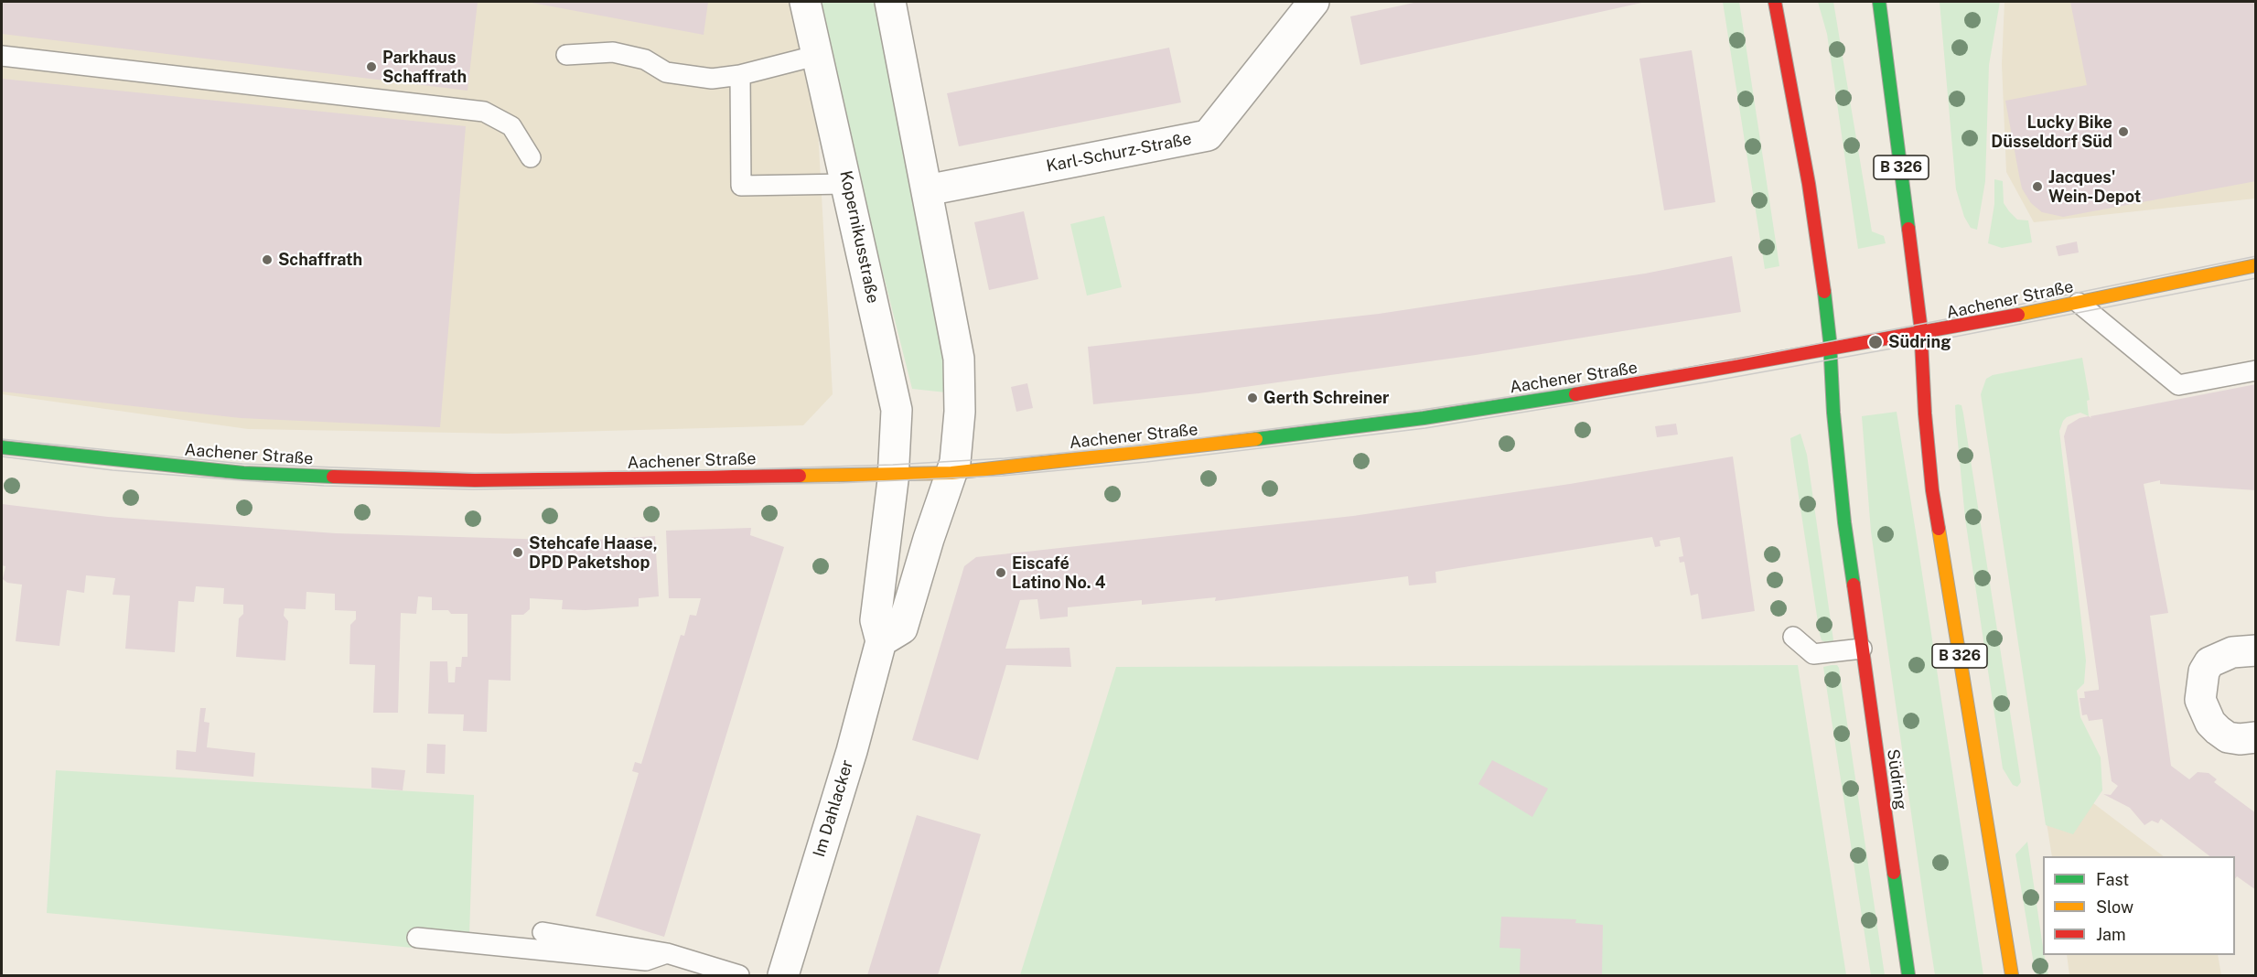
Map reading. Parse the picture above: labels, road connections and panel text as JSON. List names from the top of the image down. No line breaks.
{"streets":{"street":["Karl-Schurz-Straße","B 326","Kopernikusstraße","Aachener Straße","Südring","Im Dahlacker"]},"crossings":[["B 326","Aachener Straße"],["Kopernikusstraße","Aachener Straße"],["Kopernikusstraße","Im Dahlacker"],["Aachener Straße","Südring"],["Aachener Straße","Im Dahlacker"]],"places":["Parkhaus Schaffrath","Lucky Bike Düsseldorf Süd","Jacques' Wein-Depot","Schaffrath","Südring","Gerth Schreiner","Stehcafe Haase, DPD Paketshop","Eiscafé Latino No. 4"],"legend":["Fast","Slow","Jam"]}
